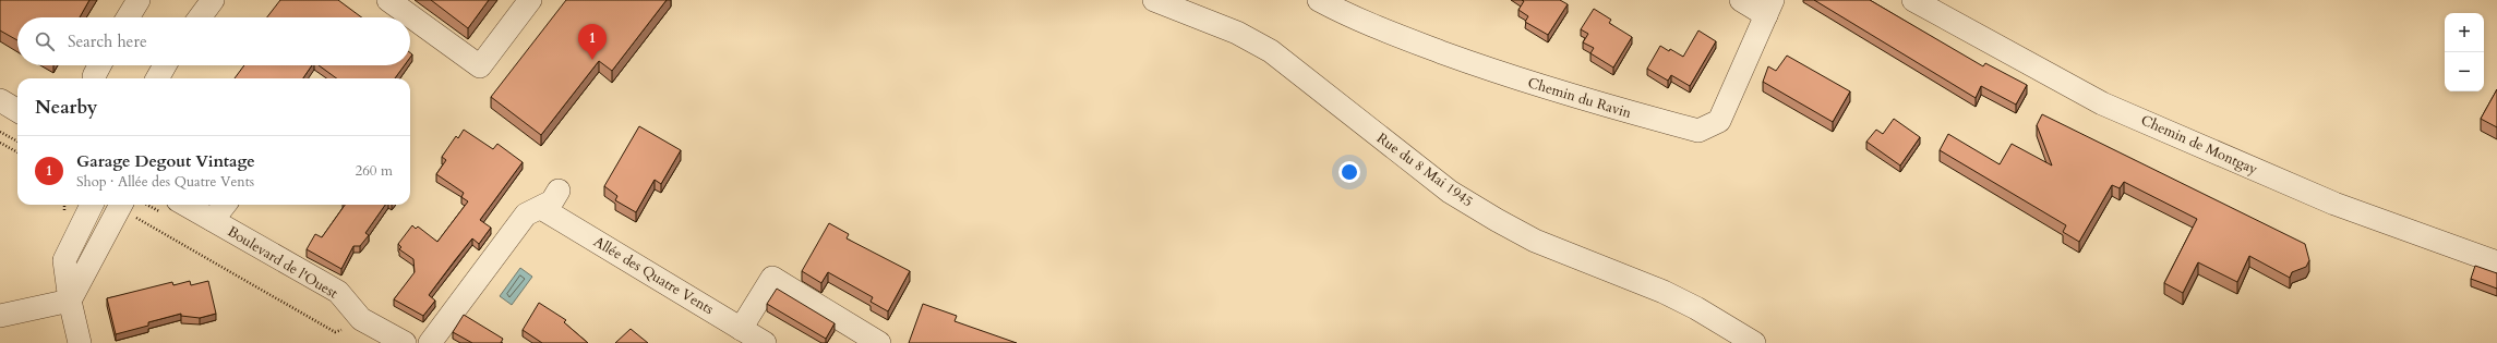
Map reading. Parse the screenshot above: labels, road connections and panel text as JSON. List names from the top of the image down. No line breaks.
{"streets":{"street":["Chemin du Ravin","Chemin de Montgay","Rue du 8 Mai 1945","Boulevard de l'Ouest","Allée des Quatre Vents"]},"page":{"map_buttons":["+","−"],"search":"Search here","pins":"1","heading":"Nearby","list":[{"mark":"1","name":"Garage Degout Vintage","note":"Shop · Allée des Quatre Vents","value":"260 m"}]}}
